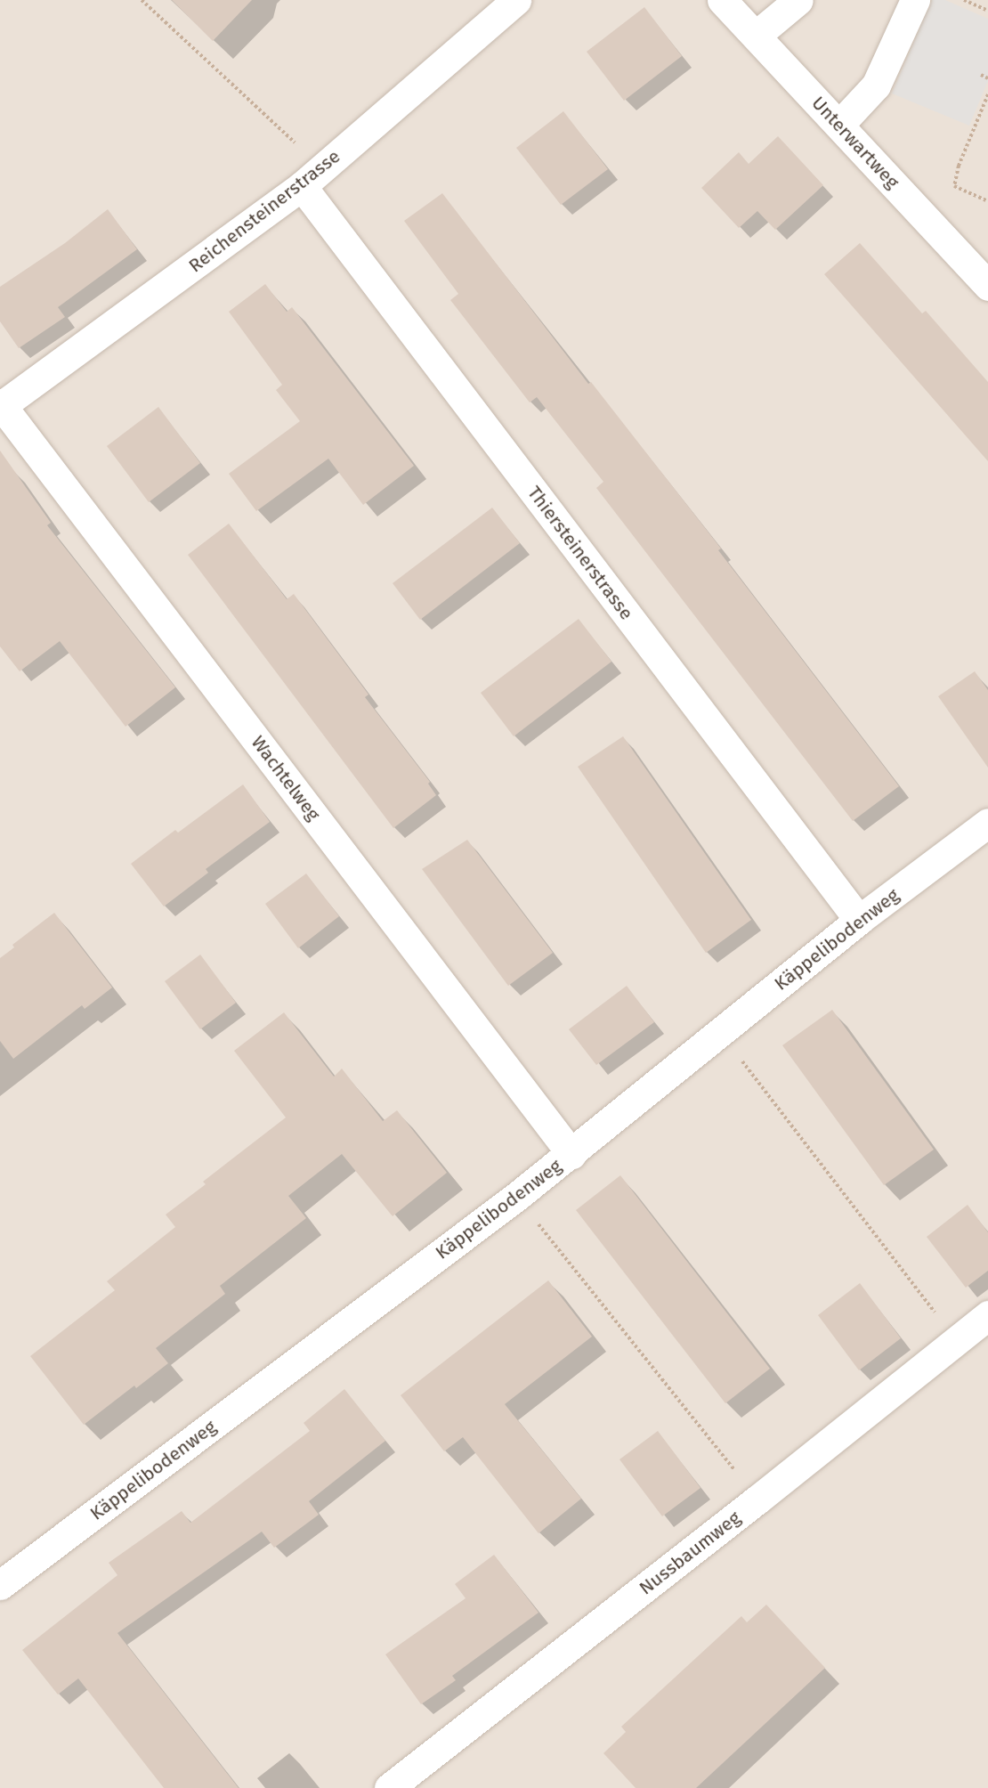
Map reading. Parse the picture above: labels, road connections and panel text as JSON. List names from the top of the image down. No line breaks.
{"streets":{"street":["Unterwartweg","Reichensteinerstrasse","Thiersteinerstrasse","Wachtelweg","Käppelibodenweg","Nussbaumweg"]},"crossings":[["Reichensteinerstrasse","Thiersteinerstrasse"],["Reichensteinerstrasse","Wachtelweg"],["Thiersteinerstrasse","Käppelibodenweg"],["Wachtelweg","Käppelibodenweg"]]}
